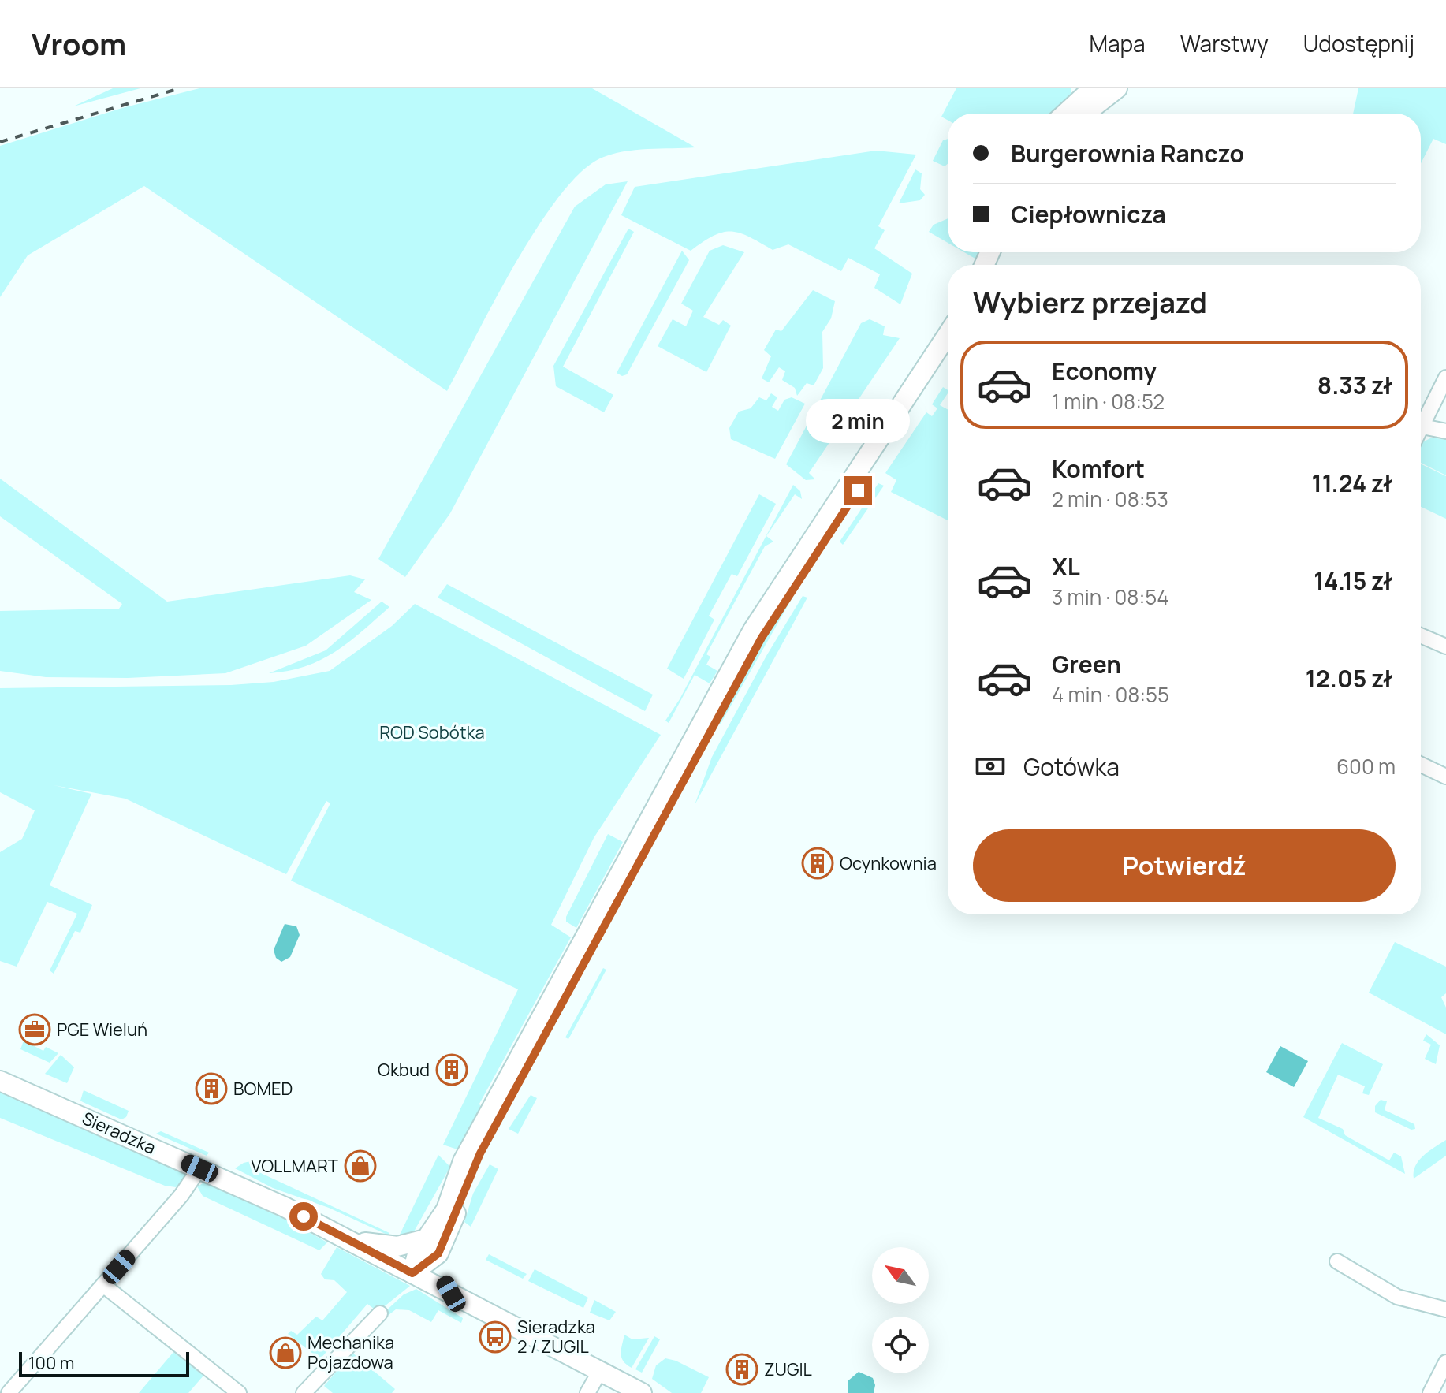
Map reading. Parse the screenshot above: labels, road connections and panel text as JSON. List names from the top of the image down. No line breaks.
{"streets":{"main road":["Sieradzka"]},"parks":["ROD Sobótka"],"places":{"building":["Ocynkownia","Okbud","BOMED","ZUGIL"],"office":["PGE Wieluń"],"shop":["VOLLMART","Mechanika Pojazdowa"],"bus stop":["Sieradzka 2 / ZUGIL"]},"scale_bar":"100 m","north":"top left","page":{"header":"Vroom","nav":["Mapa","Warstwy","Udostępnij"],"banner":["Burgerownia Ranczo","Ciepłownicza"],"heading":"Wybierz przejazd","list":[{"name":"Economy","note":"1 min · 08:52","value":"8.33 zł"},{"name":"Komfort","note":"2 min · 08:53","value":"11.24 zł"},{"name":"XL","note":"3 min · 08:54","value":"14.15 zł"},{"name":"Green","note":"4 min · 08:55","value":"12.05 zł"}],"bubble":"2 min","pay":["Gotówka","600 m"],"buttons":"Potwierdź","scale":"100 m"}}
